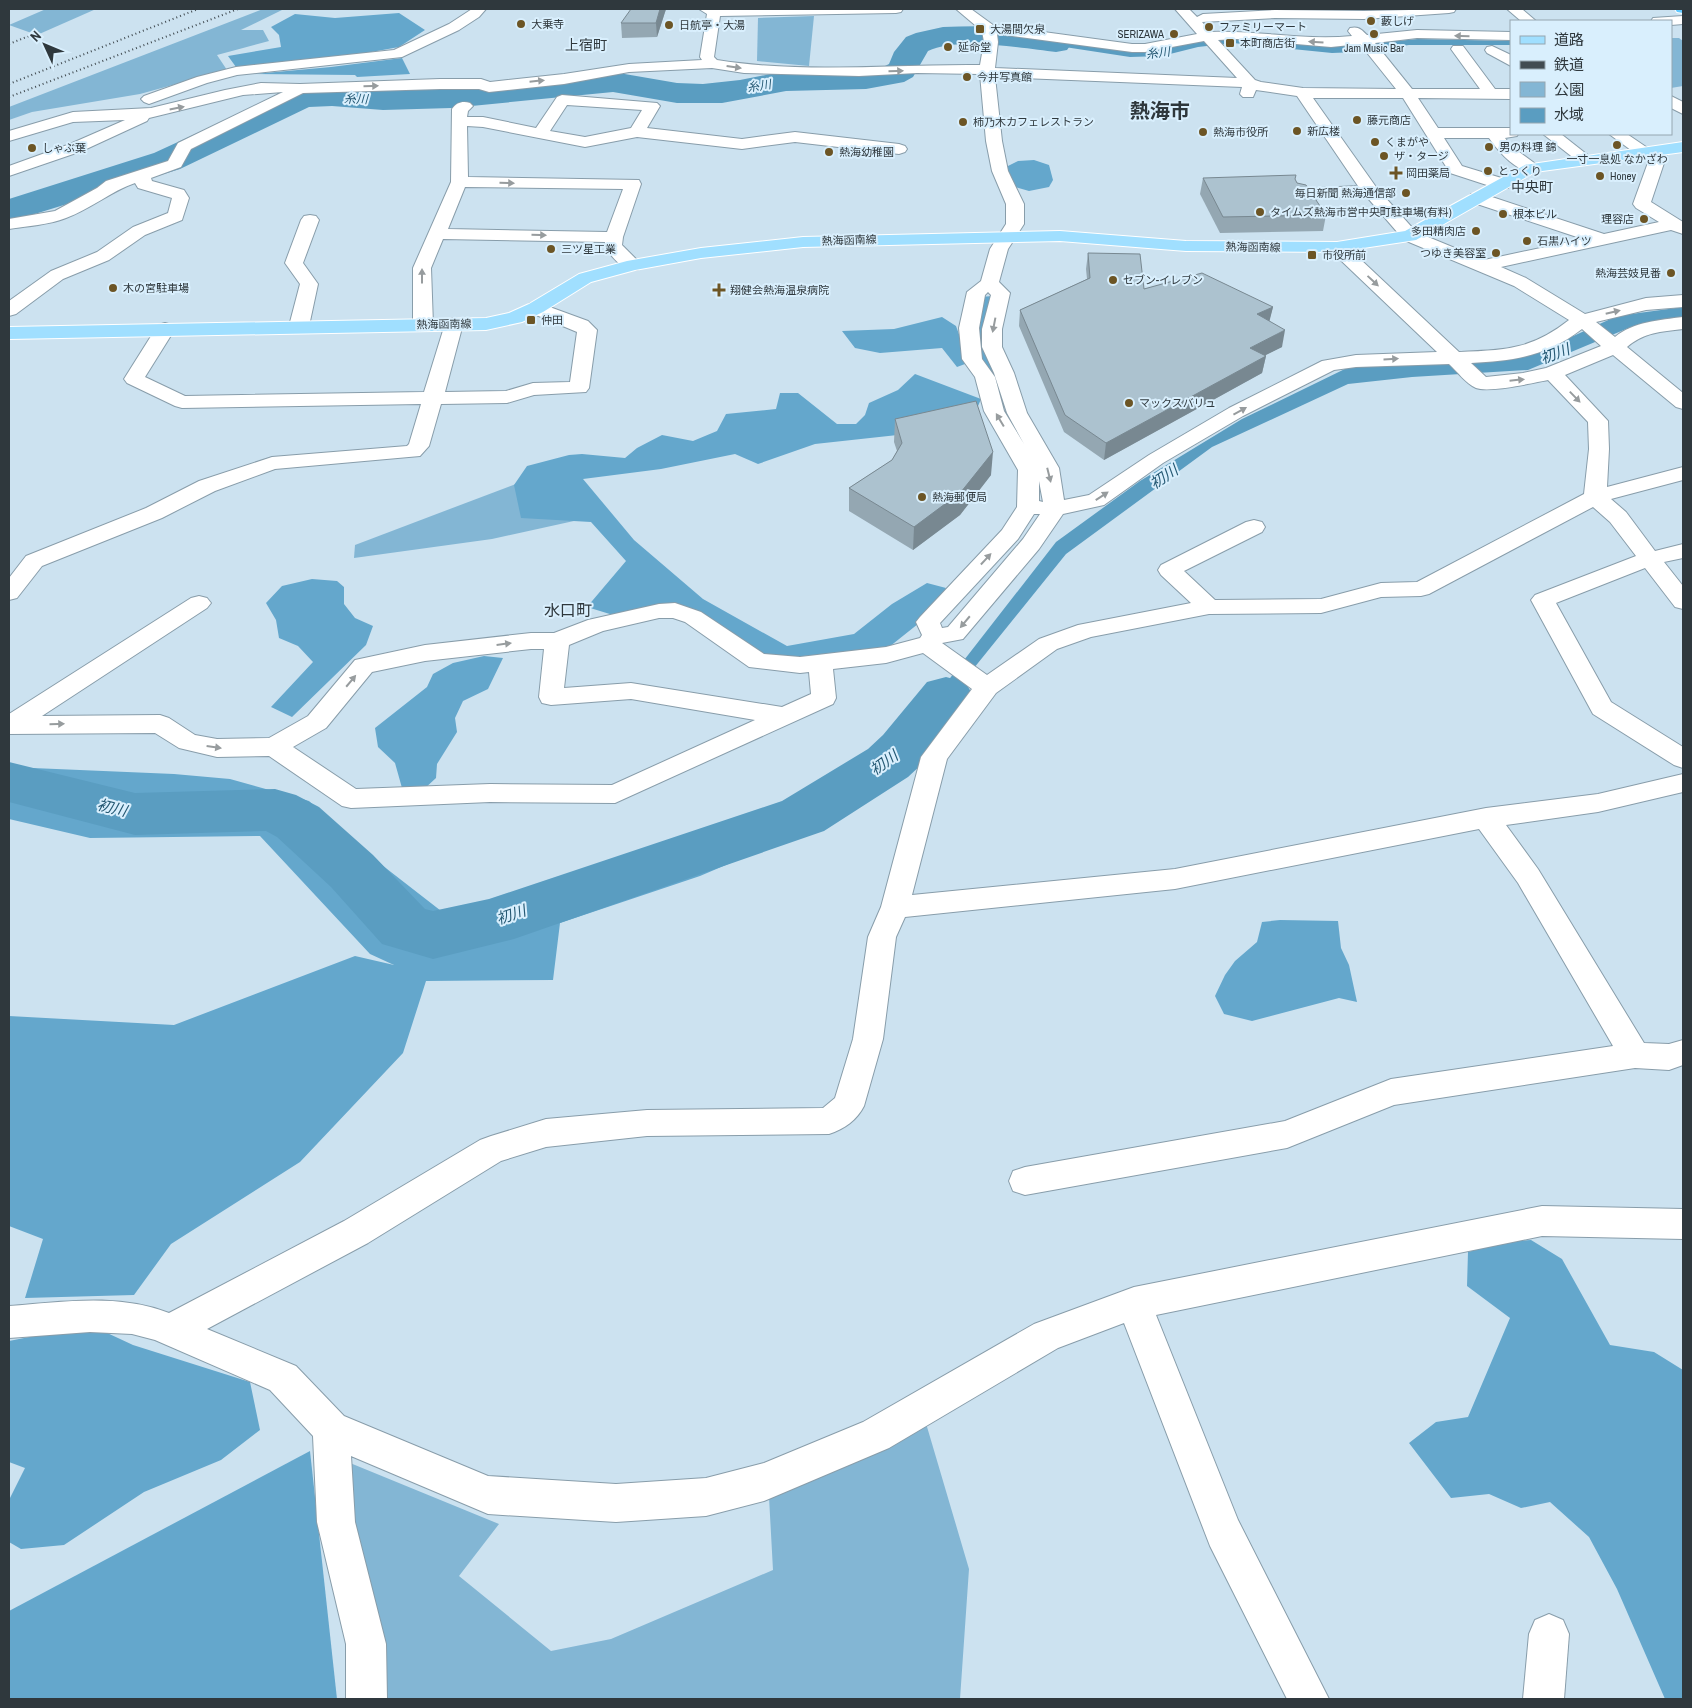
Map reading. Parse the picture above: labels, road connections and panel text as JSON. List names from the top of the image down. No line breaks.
{"streets":{"main road":["熱海函南線"]},"districts":["上宿町","熱海市","中央町","水口町"],"water":["糸川","初川"],"places":{"other":["藪しげ","大乗寺","日航亭・大湯","ファミリーマート","SERIZAWA","Jam Music Bar","延命堂","今井写真館","藤元商店","柿乃木カフェレストラン","新広楼","熱海市役所","くまがや","一寸一息処 なかざわ","男の料理 錦","しゃぶ葉","熱海幼稚園","ザ・タージ","とっくり","Honey","毎日新聞 熱海通信部","タイムズ熱海市営中央町駐車場(有料)","根本ビル","理容店","多田精肉店","石黒ハイツ","三ツ星工業","つゆき美容室","熱海芸妓見番","セブン-イレブン","木の宮駐車場","マックスバリュ","熱海郵便局"],"transit":["大湯間欠泉","本町商店街","市役所前","仲田"],"health":["岡田薬局","翔健会熱海温泉病院"]},"legend":["道路","鉄道","公園","水域"],"north":"top left"}
